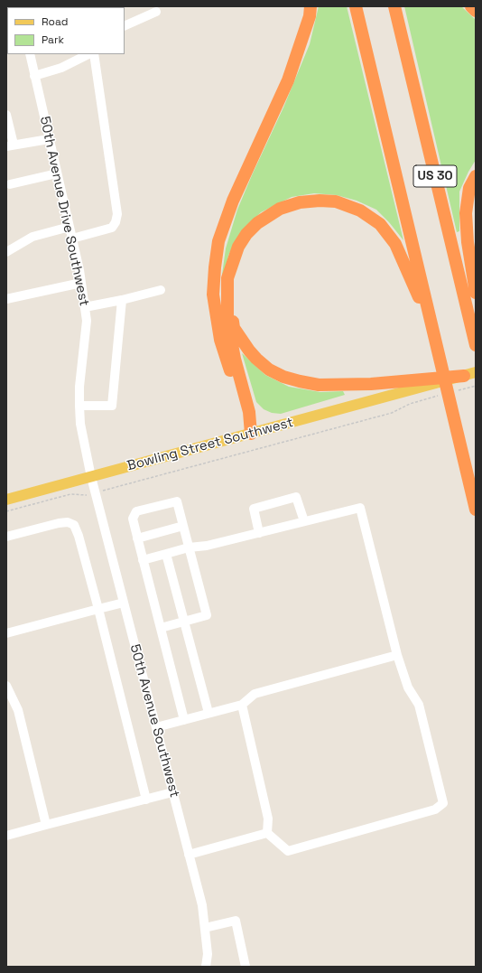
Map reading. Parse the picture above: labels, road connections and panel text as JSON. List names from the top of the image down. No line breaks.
{"streets":{"highway":["US 30"],"main road":["Bowling Street Southwest"],"street":["50th Avenue Drive Southwest","50th Avenue Southwest"]},"crossings":[["50th Avenue Drive Southwest","Bowling Street Southwest"],["50th Avenue Drive Southwest","50th Avenue Southwest"],["Bowling Street Southwest","50th Avenue Southwest"]],"legend":["Road","Park"]}
